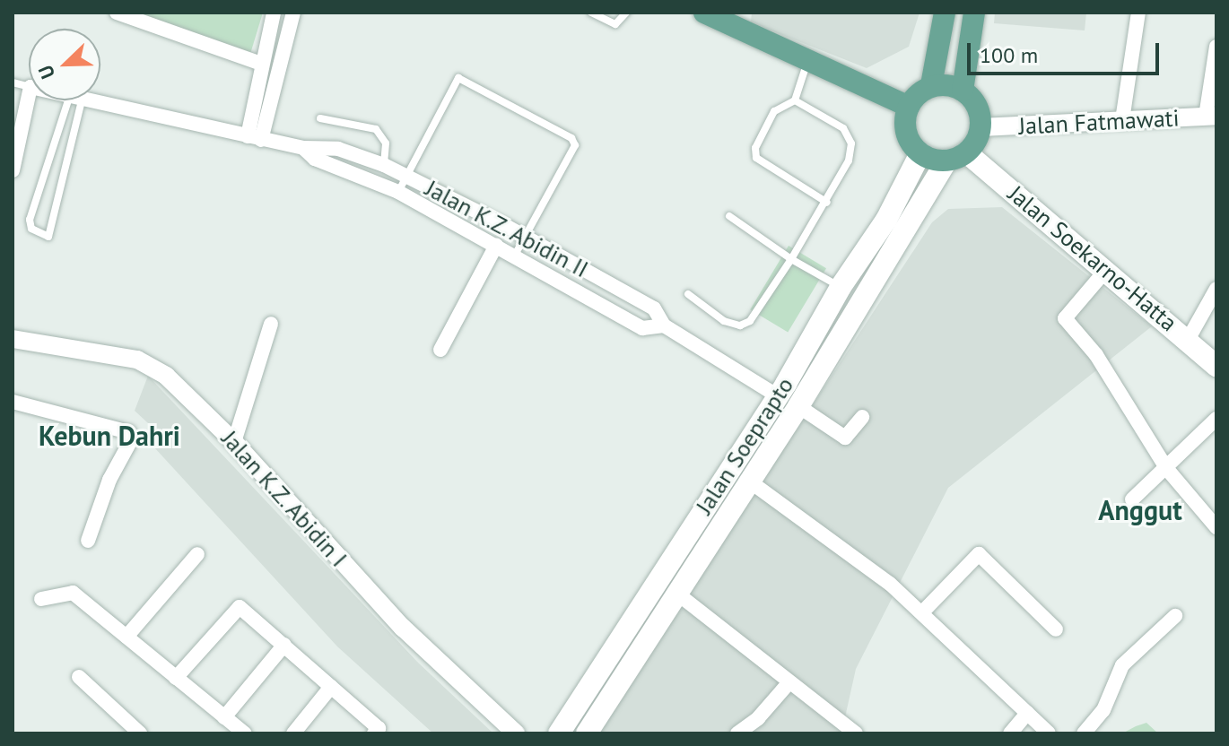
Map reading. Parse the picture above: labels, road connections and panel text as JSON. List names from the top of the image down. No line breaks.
{"streets":{"main road":["Jalan Soekarno-Hatta","Jalan Soeprapto"],"street":["Jalan Fatmawati","Jalan K.Z. Abidin II","Jalan K.Z. Abidin I"]},"crossings":[["Jalan Fatmawati","Jalan Soekarno-Hatta"],["Jalan Fatmawati","Jalan Soeprapto"],["Jalan Soekarno-Hatta","Jalan Soeprapto"]],"districts":["Kebun Dahri","Anggut"],"scale_bar":"100 m","north":"bottom left"}
